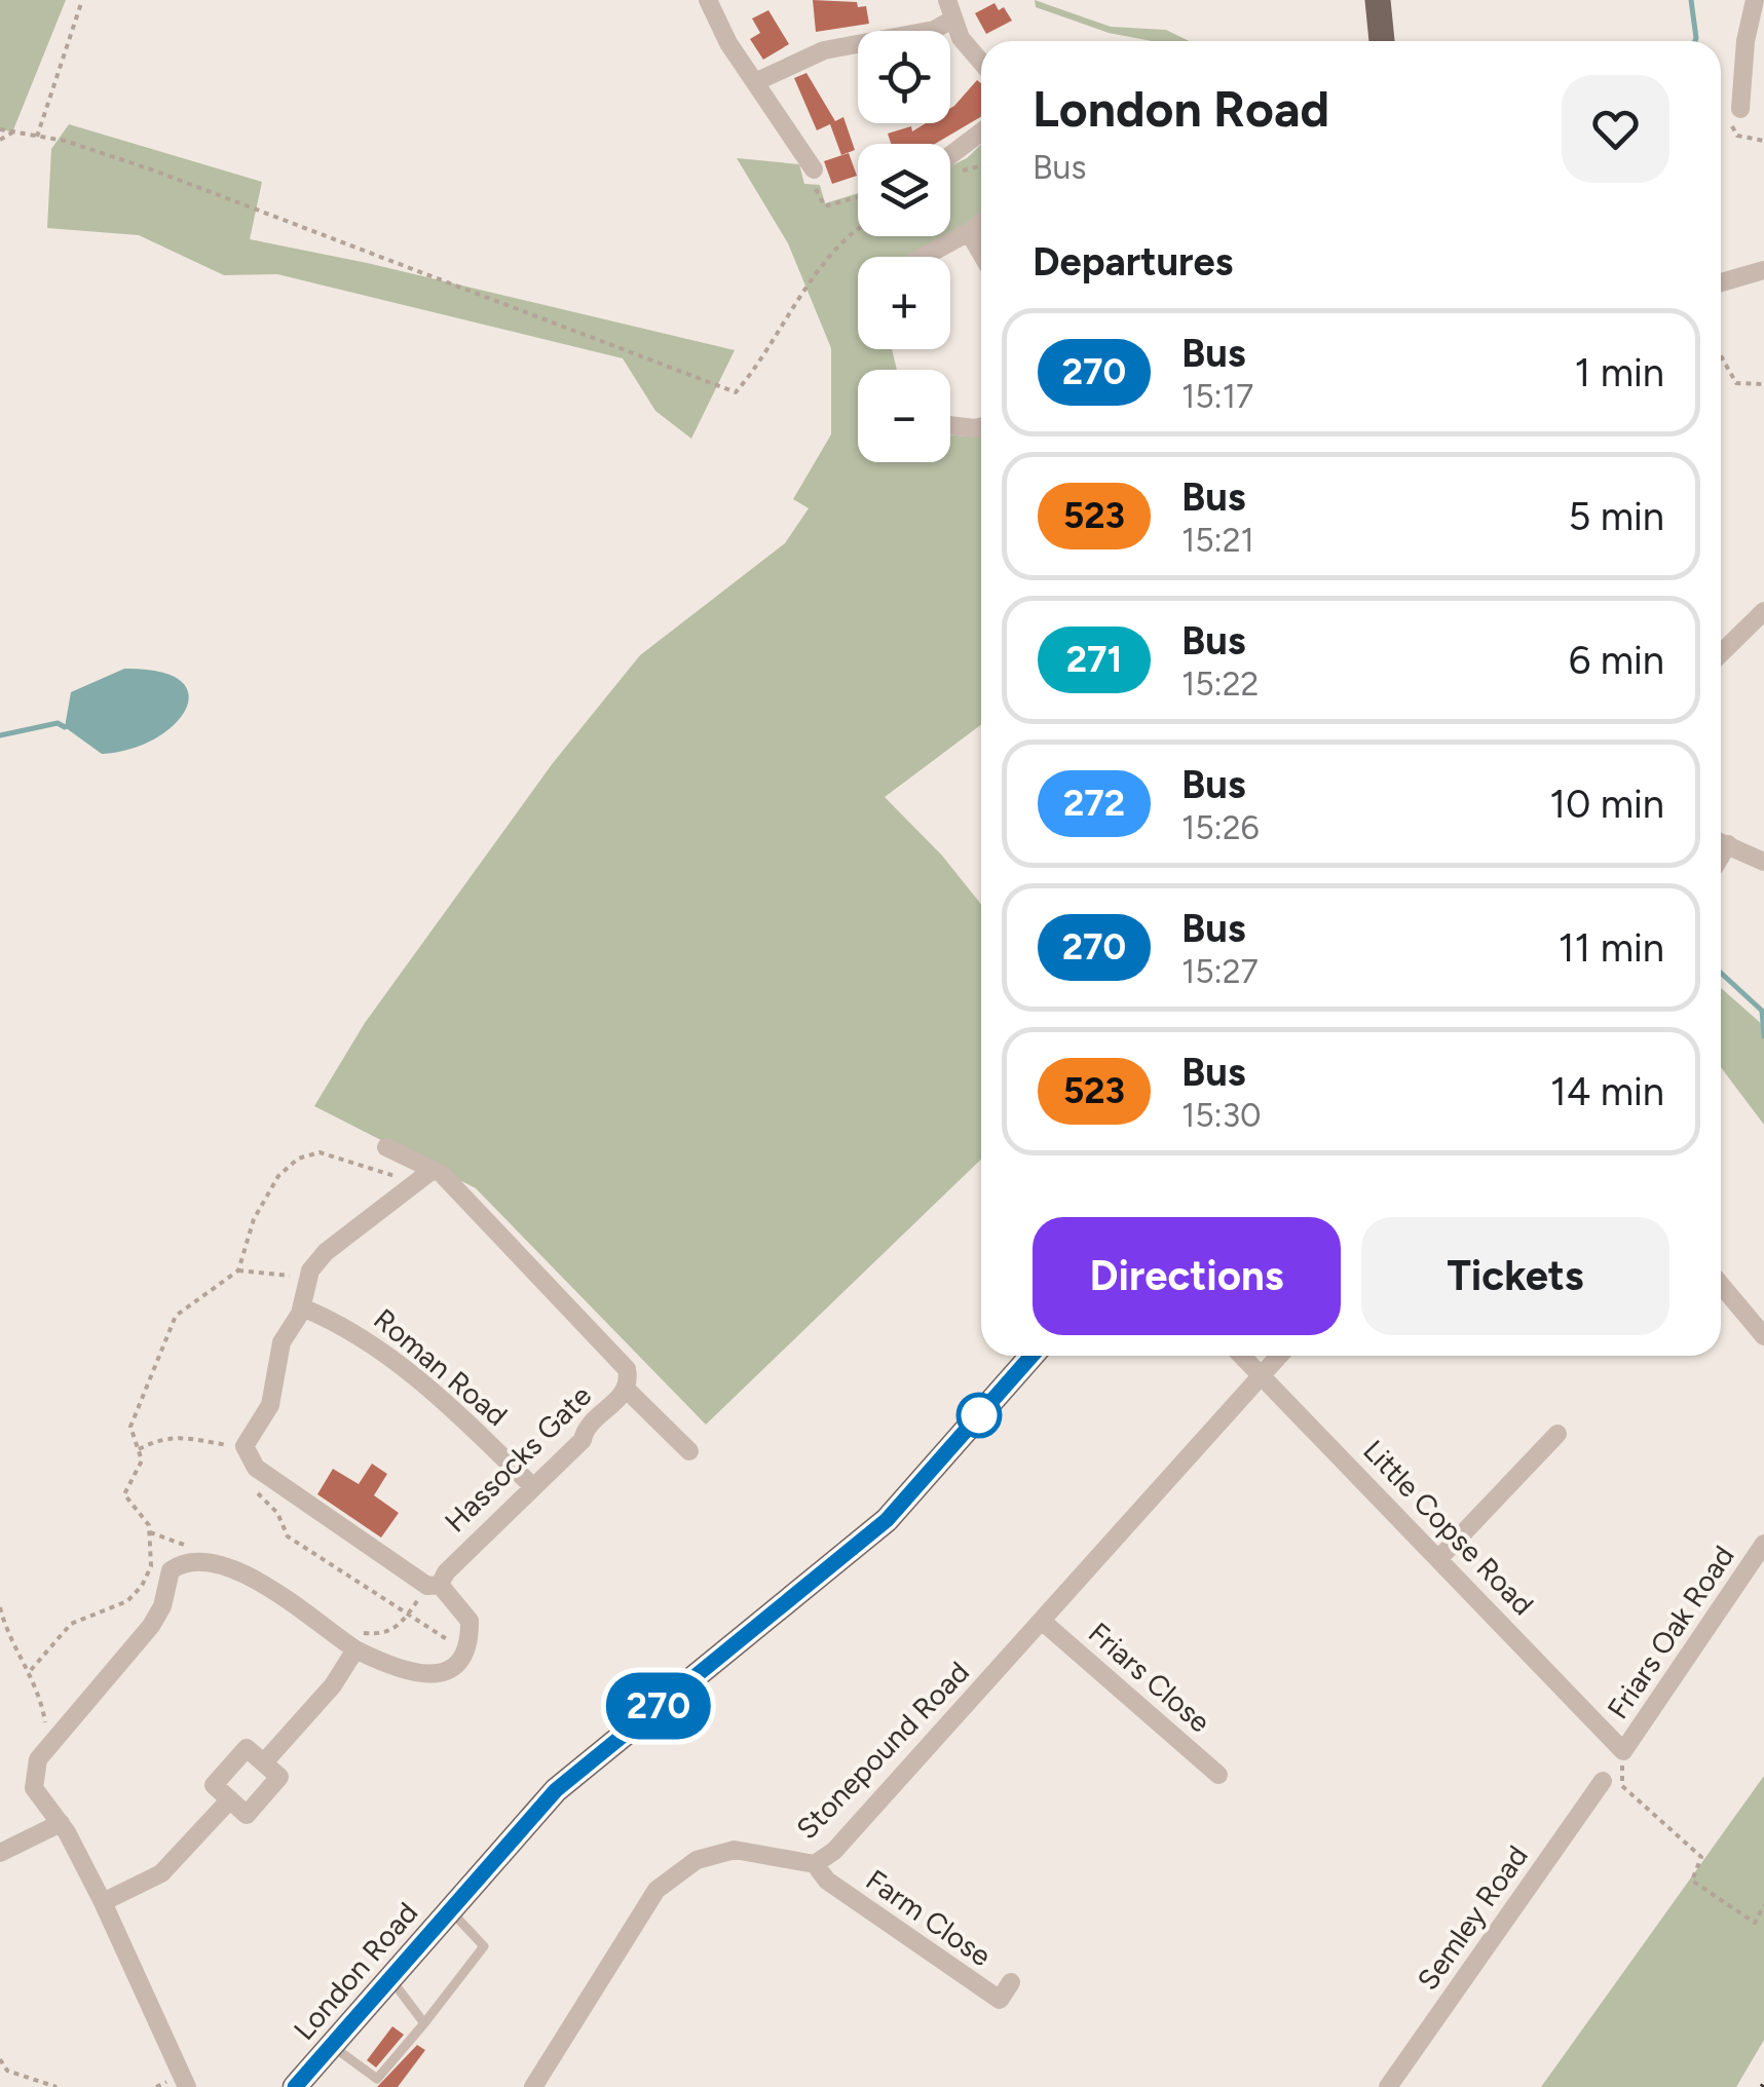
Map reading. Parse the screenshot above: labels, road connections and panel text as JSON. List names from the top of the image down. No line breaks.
{"streets":{"main road":["London Road"],"street":["Roman Road","Hassocks Gate","Little Copse Road","Friars Oak Road","Friars Close","Stonepound Road","Farm Close","Semley Road"]},"crossings":[["Roman Road","Hassocks Gate"],["Little Copse Road","Friars Oak Road"],["Little Copse Road","Stonepound Road"],["Friars Close","Stonepound Road"],["Stonepound Road","Farm Close"]],"lines":["bus line 270"],"page":{"on_map":"270","map_buttons":["+","−"],"heading":[["London Road","Bus"],"Departures"],"list":[{"mark":"270","name":"Bus","note":"15:17","value":"1 min"},{"mark":"523","name":"Bus","note":"15:21","value":"5 min"},{"mark":"271","name":"Bus","note":"15:22","value":"6 min"},{"mark":"272","name":"Bus","note":"15:26","value":"10 min"},{"mark":"270","name":"Bus","note":"15:27","value":"11 min"},{"mark":"523","name":"Bus","note":"15:30","value":"14 min"}],"buttons":["Directions","Tickets"]}}
